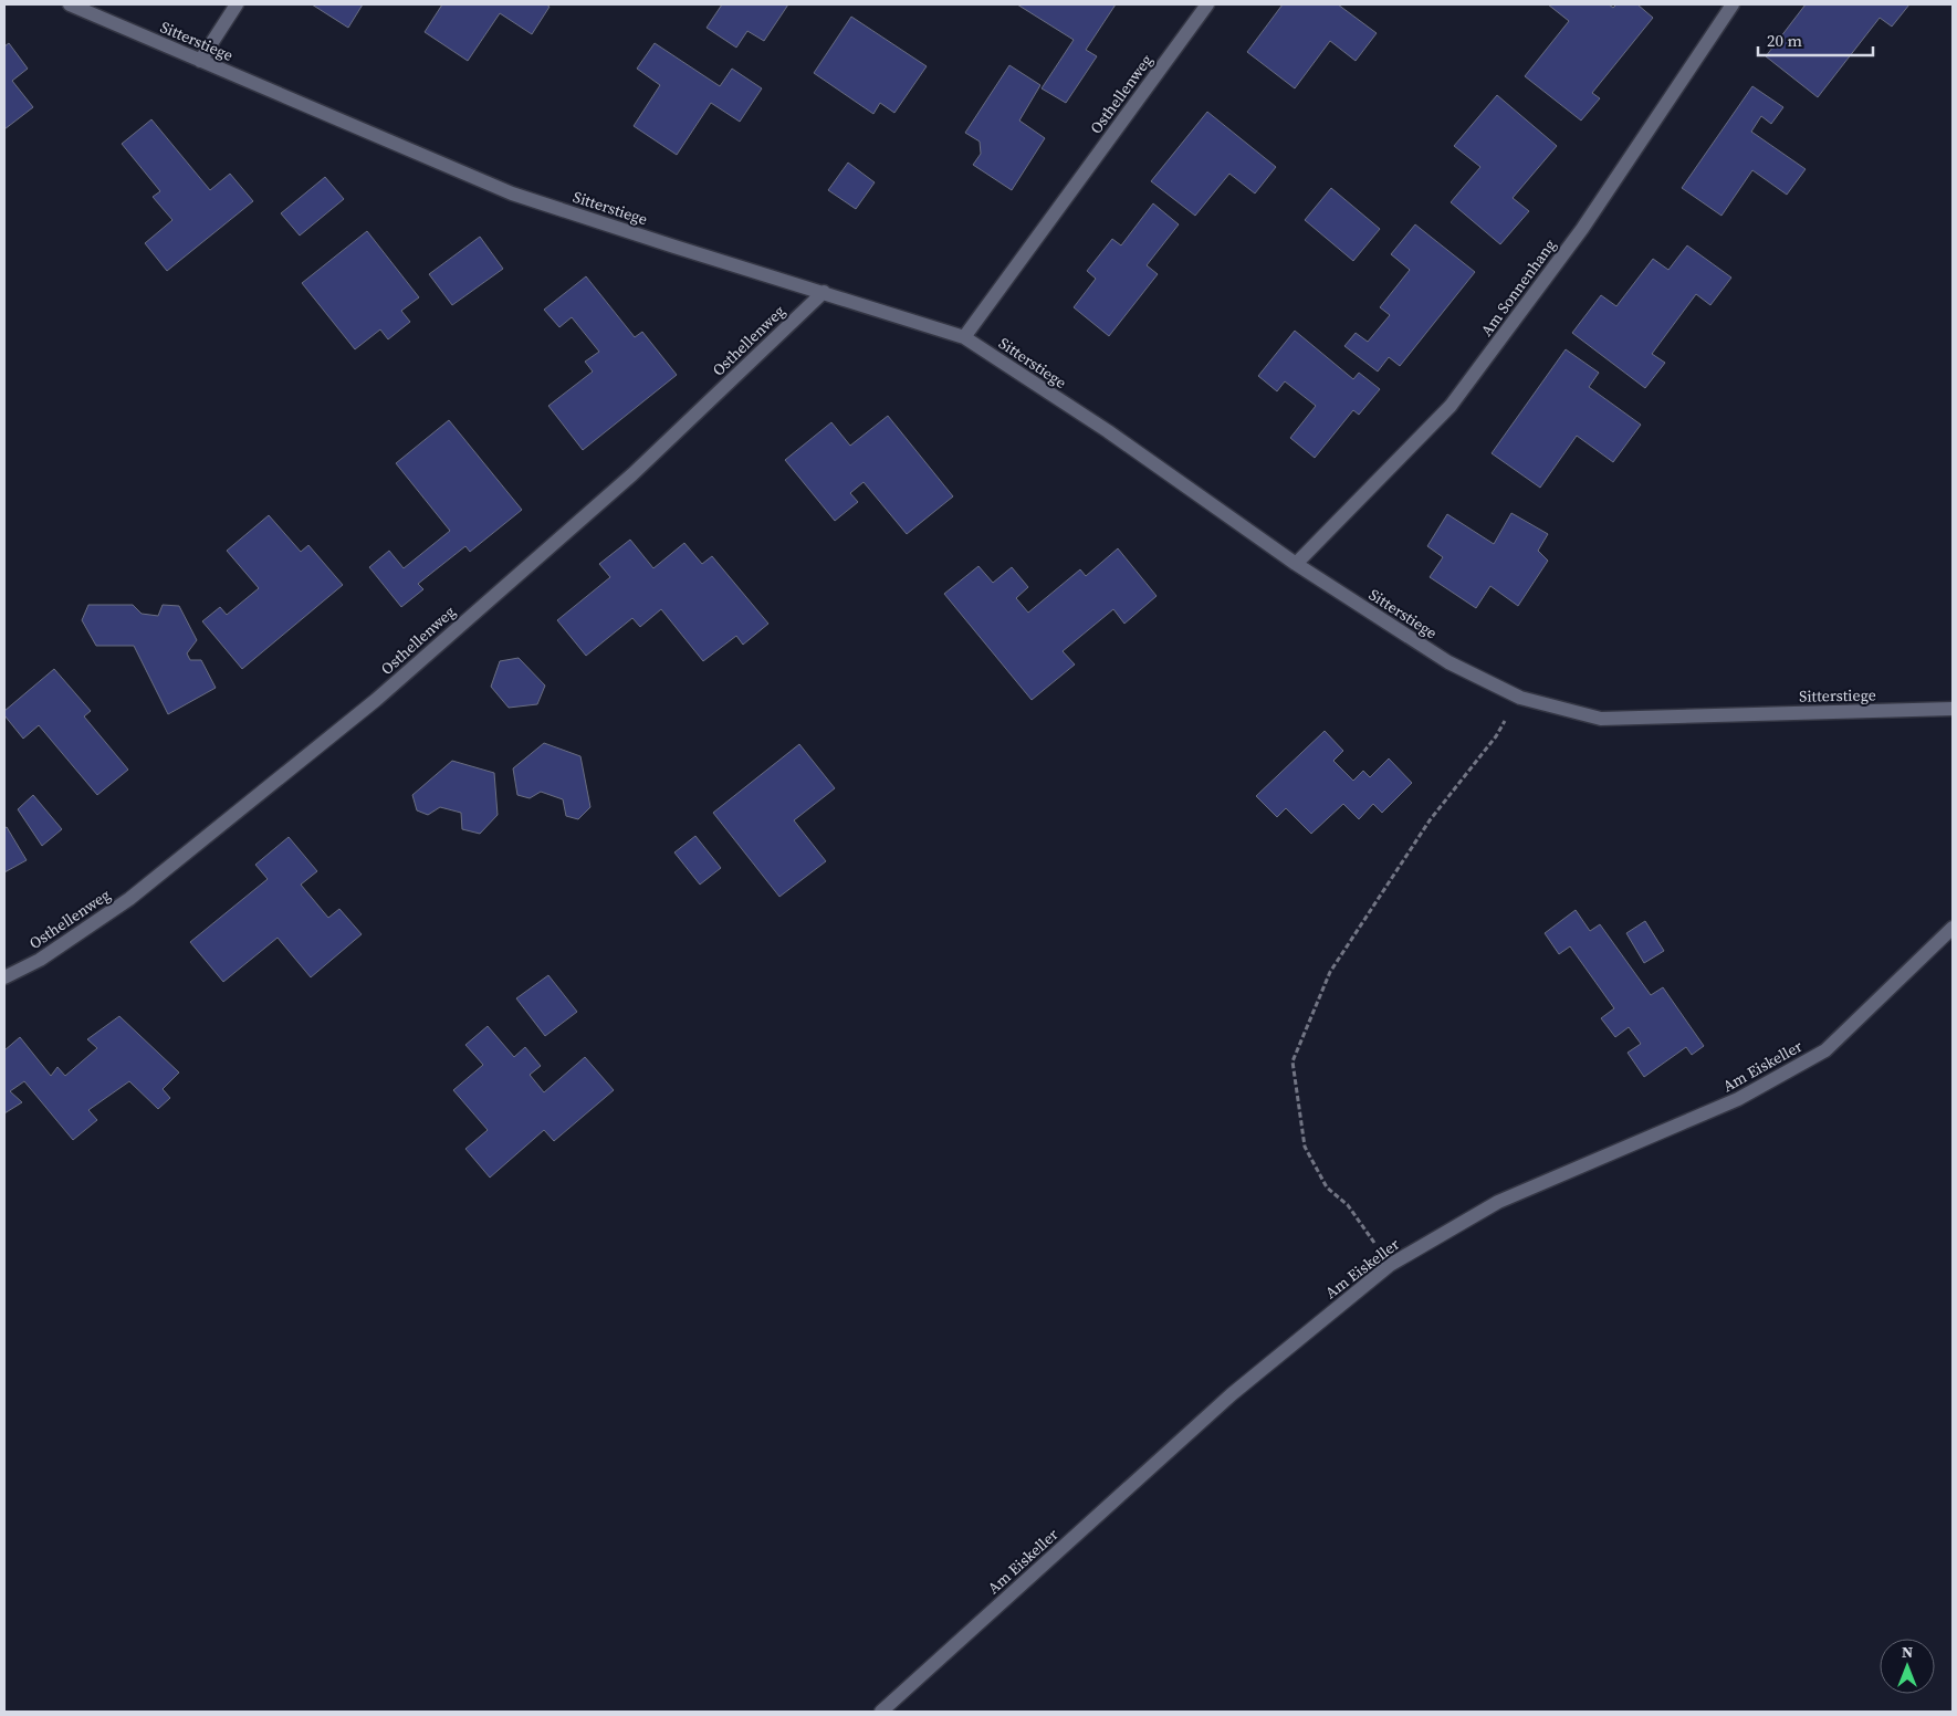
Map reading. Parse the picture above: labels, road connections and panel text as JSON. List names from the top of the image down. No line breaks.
{"streets":{"street":["Sitterstiege","Osthellenweg","Am Sonnenhang","Am Eiskeller"]},"crossings":[["Sitterstiege","Osthellenweg"],["Sitterstiege","Am Sonnenhang"]],"scale_bar":"20 m","north":"top"}
